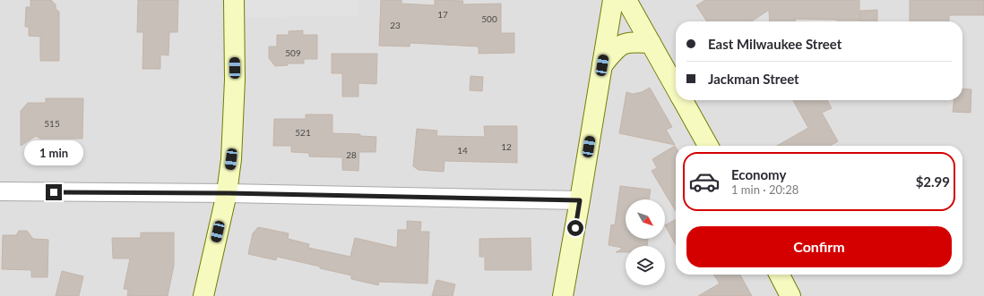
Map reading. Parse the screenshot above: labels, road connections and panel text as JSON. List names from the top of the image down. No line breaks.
{"house_numbers":["17","500","23","509","515","521","12","14","28"],"north":"bottom right","page":{"banner":["East Milwaukee Street","Jackman Street"],"bubble":"1 min","list":[{"name":"Economy","note":"1 min · 20:28","value":"$2.99"}],"buttons":"Confirm"}}
